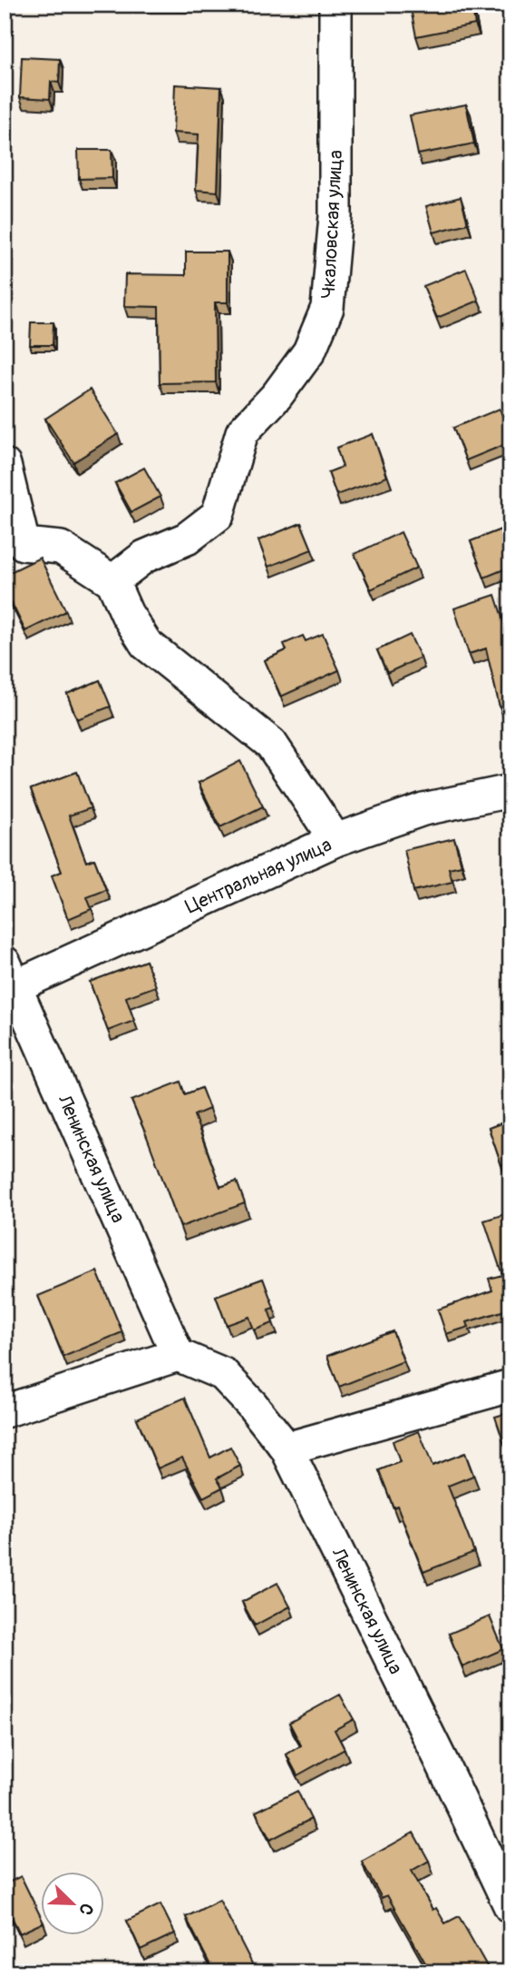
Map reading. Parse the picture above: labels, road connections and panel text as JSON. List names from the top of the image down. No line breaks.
{"streets":{"street":["Чкаловская улица","Центральная улица","Ленинская улица"]},"crossings":[["Центральная улица","Ленинская улица"]],"north":"bottom right"}
